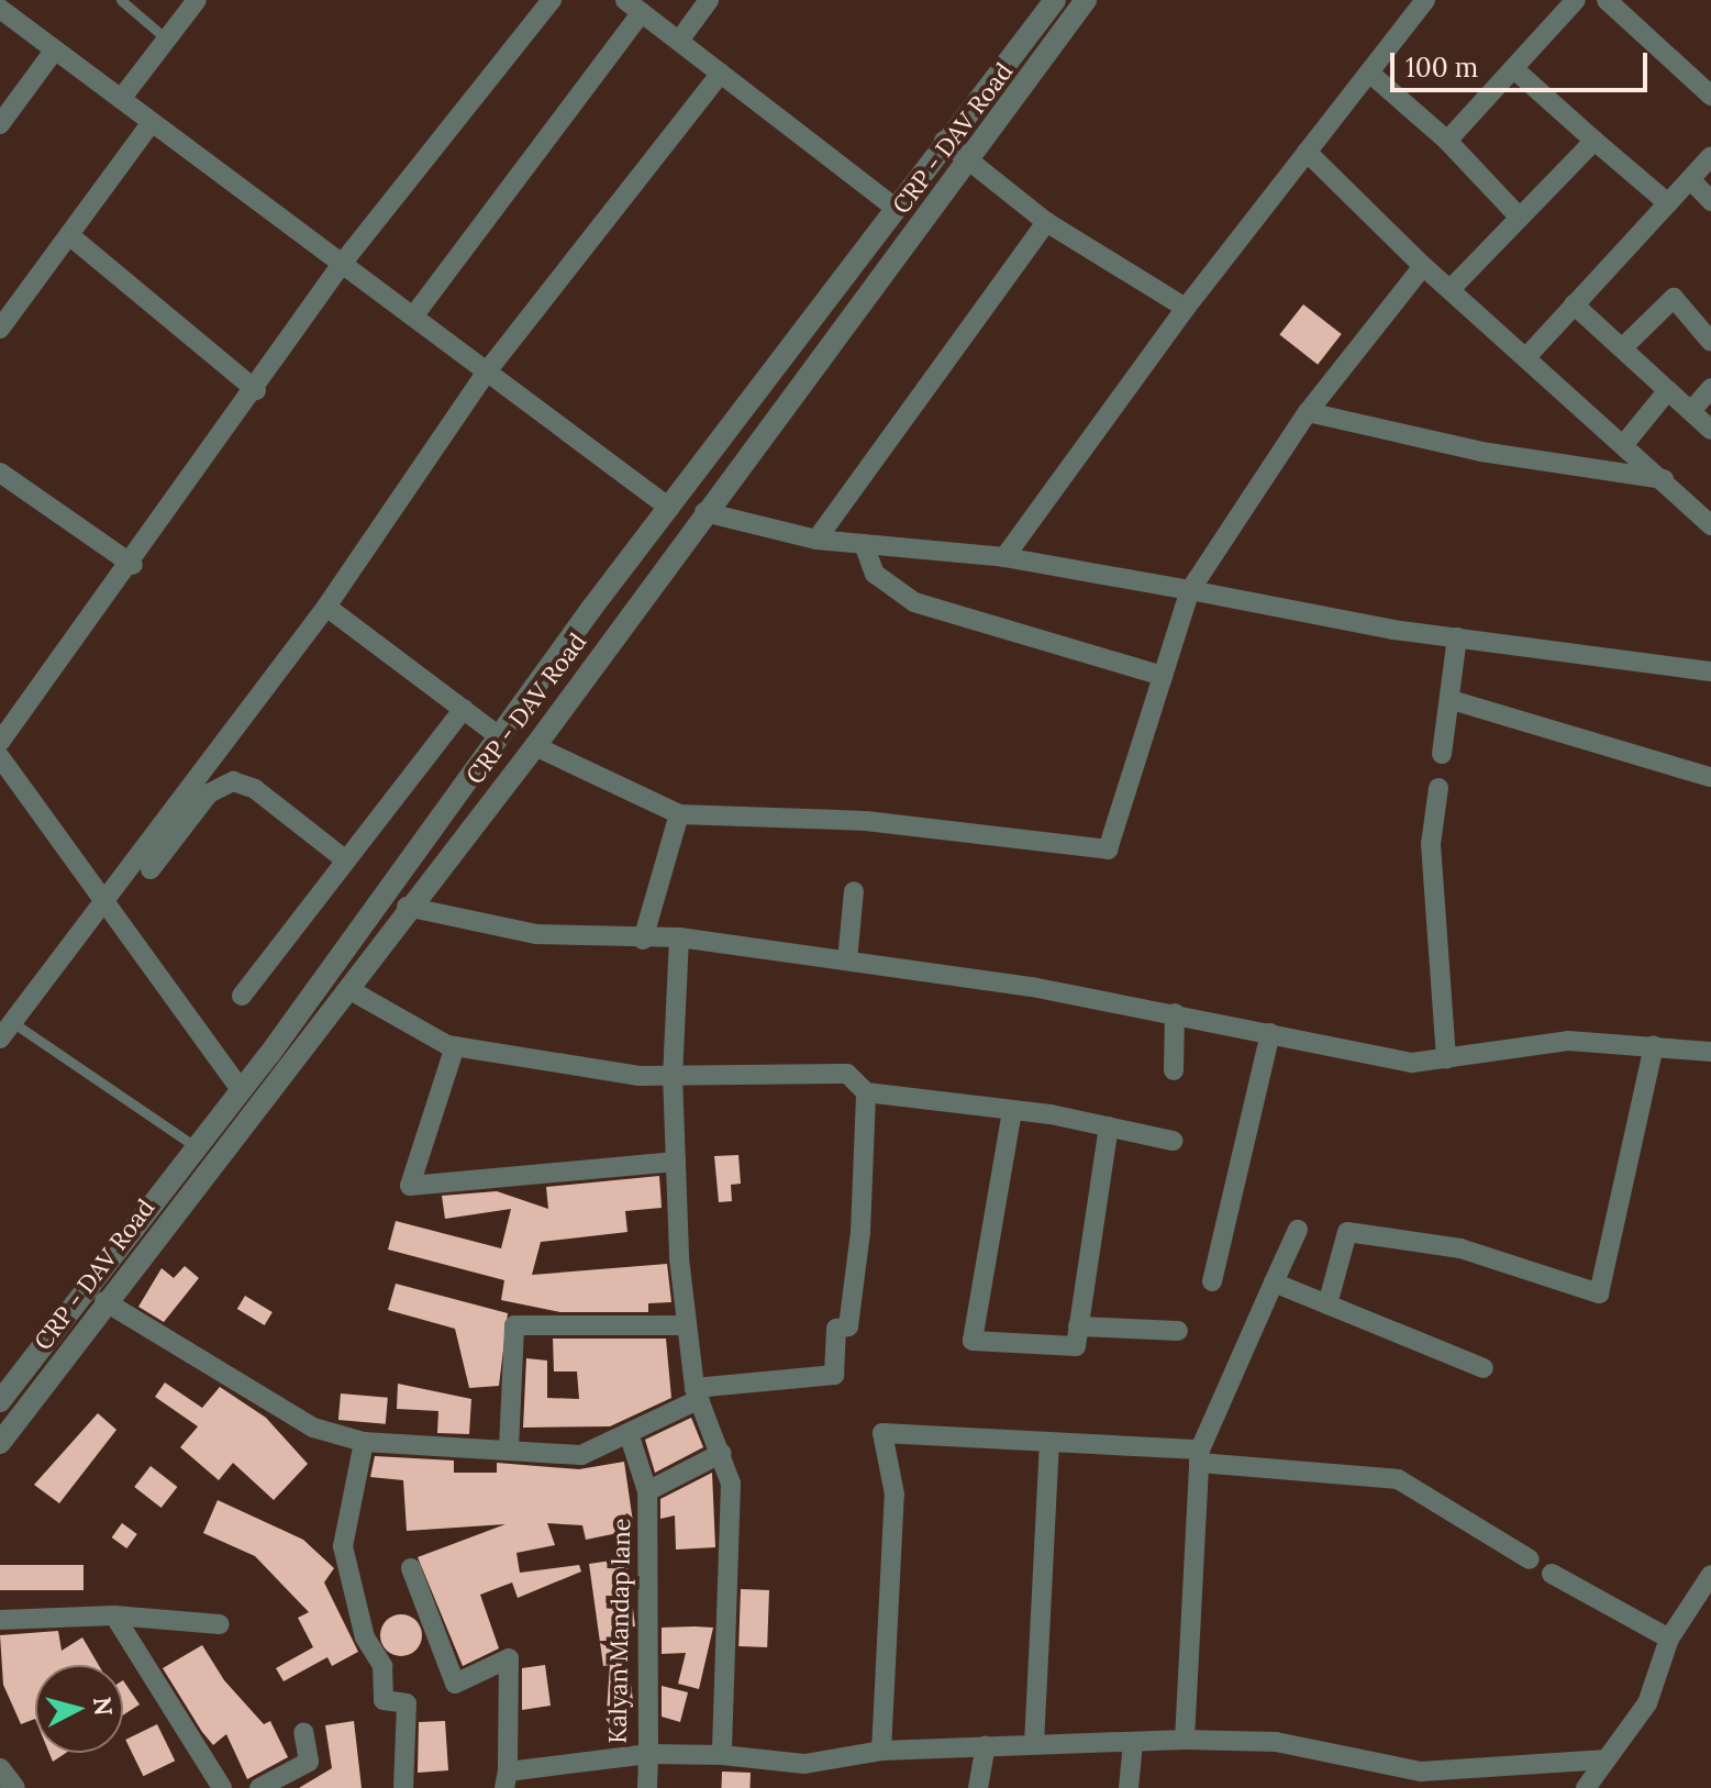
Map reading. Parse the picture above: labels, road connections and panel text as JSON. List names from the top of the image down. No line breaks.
{"streets":{"street":["CRP - DAV Road","Kalyan Mandap lane"]},"scale_bar":"100 m","north":"right"}
